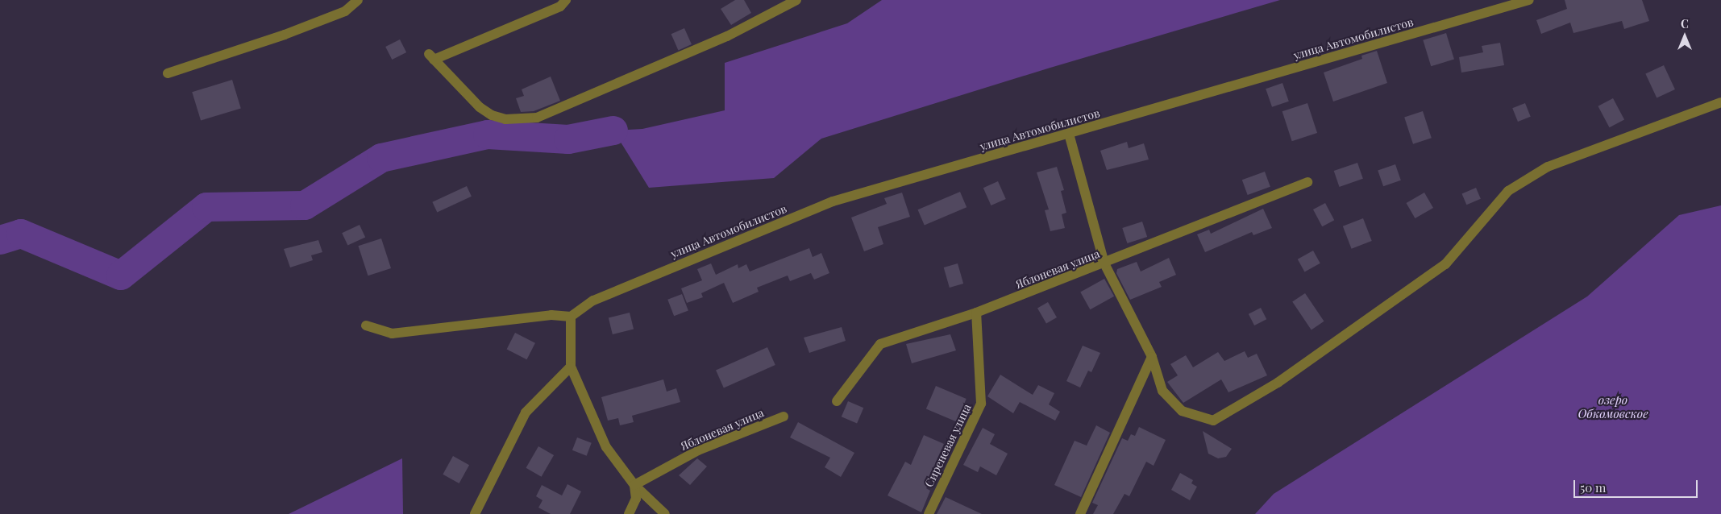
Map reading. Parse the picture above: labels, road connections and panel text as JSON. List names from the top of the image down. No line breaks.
{"streets":{"street":["улица Автомобилистов","Яблоневая улица","Сиреневая улица"]},"crossings":[["Яблоневая улица","Сиреневая улица"]],"water":["озеро Обкомовское"],"scale_bar":"50 m","north":"top"}
